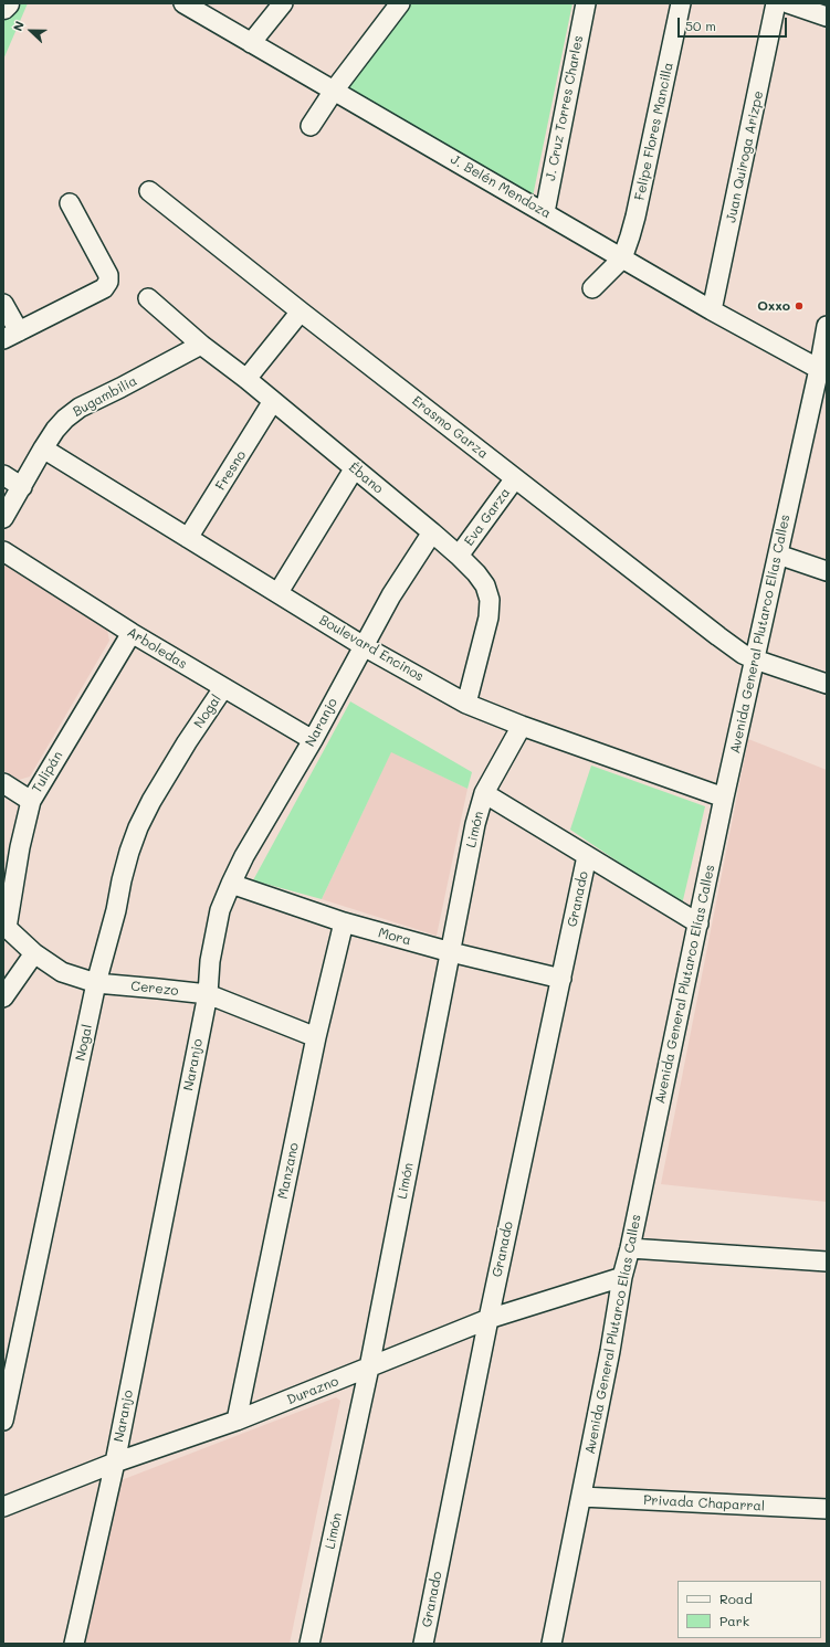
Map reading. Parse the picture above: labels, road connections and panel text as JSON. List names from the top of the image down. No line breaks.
{"streets":{"street":["J. Cruz Torres Charles","Felipe Flores Mancilla","Juan Quiroga Arizpe","J. Belén Mendoza","Bugambilia","Erasmo Garza","Fresno","Ébano","Eva Garza","Avenida General Plutarco Elías Calles","Arboledas","Boulevard Encinos","Nogal","Naranjo","Tulipán","Limón","Granado","Mora","Cerezo","Manzano","Durazno","Privada Chaparral"]},"crossings":[["J. Cruz Torres Charles","J. Belén Mendoza"],["Felipe Flores Mancilla","J. Belén Mendoza"],["Juan Quiroga Arizpe","J. Belén Mendoza"],["J. Belén Mendoza","Avenida General Plutarco Elías Calles"],["Bugambilia","Ébano"],["Bugambilia","Boulevard Encinos"],["Erasmo Garza","Eva Garza"],["Erasmo Garza","Avenida General Plutarco Elías Calles"],["Fresno","Ébano"],["Fresno","Boulevard Encinos"],["Ébano","Eva Garza"],["Ébano","Boulevard Encinos"],["Ébano","Naranjo"],["Avenida General Plutarco Elías Calles","Boulevard Encinos"],["Avenida General Plutarco Elías Calles","Durazno"],["Avenida General Plutarco Elías Calles","Privada Chaparral"],["Arboledas","Nogal"],["Arboledas","Naranjo"],["Arboledas","Tulipán"],["Boulevard Encinos","Naranjo"],["Boulevard Encinos","Limón"],["Nogal","Cerezo"],["Naranjo","Mora"],["Naranjo","Cerezo"],["Naranjo","Durazno"],["Tulipán","Cerezo"],["Limón","Mora"],["Limón","Durazno"],["Granado","Mora"],["Granado","Durazno"],["Mora","Manzano"],["Cerezo","Manzano"],["Manzano","Durazno"]],"places":["Oxxo"],"legend":["Road","Park"],"scale_bar":"50 m","north":"left"}
